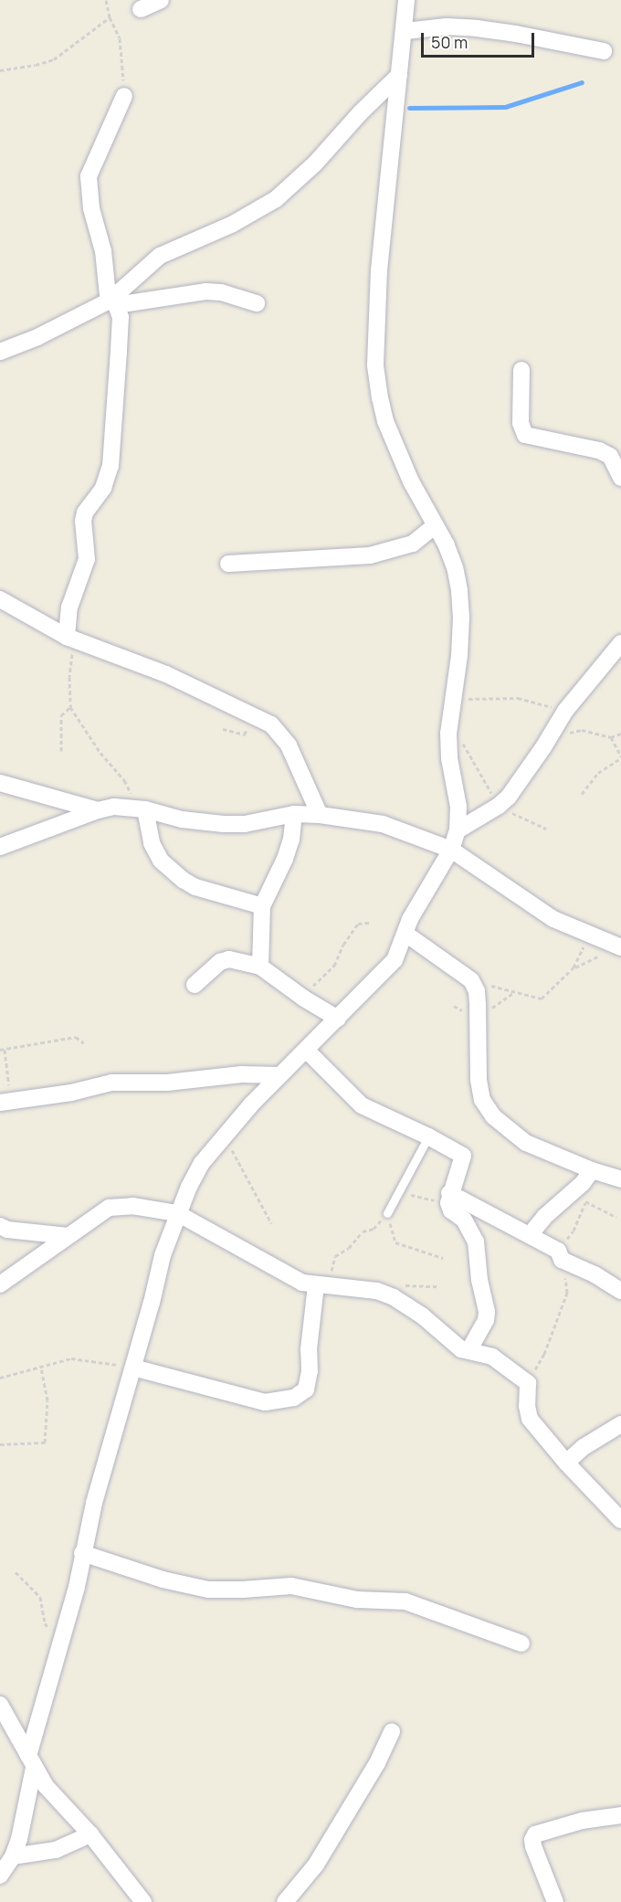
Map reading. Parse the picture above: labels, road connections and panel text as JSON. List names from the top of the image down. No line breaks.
{"scale_bar":"50 m"}
